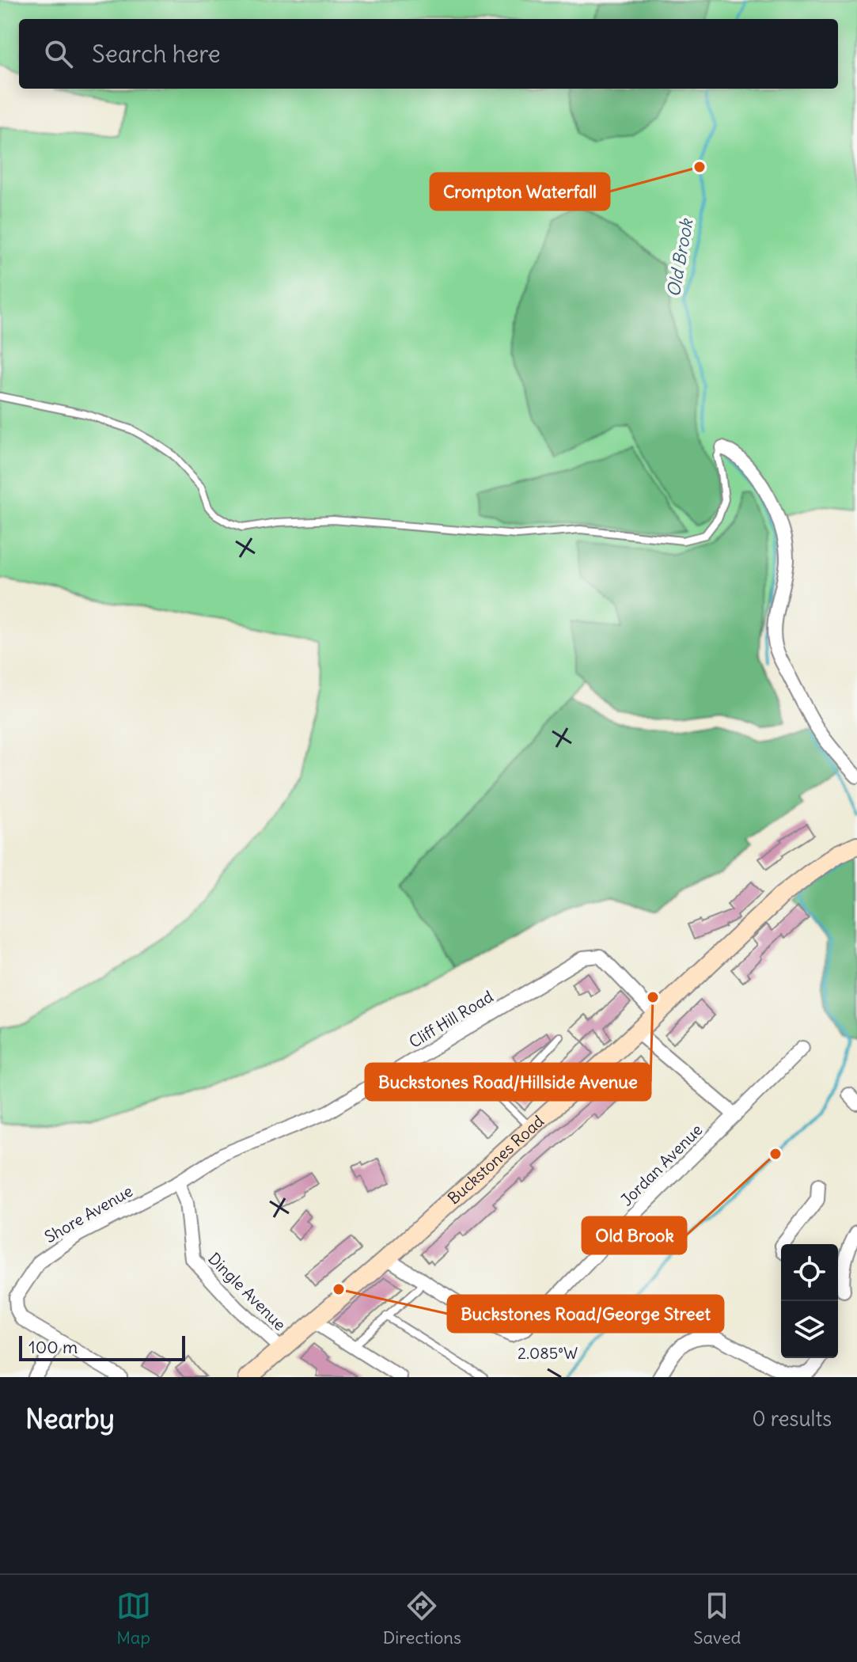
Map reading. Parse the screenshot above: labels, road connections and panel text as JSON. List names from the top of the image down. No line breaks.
{"streets":{"main road":["Buckstones Road"],"street":["Cliff Hill Road","Jordan Avenue","Shore Avenue","Dingle Avenue"]},"crossings":[["Cliff Hill Road","Buckstones Road"],["Cliff Hill Road","Shore Avenue"],["Cliff Hill Road","Dingle Avenue"],["Buckstones Road","Jordan Avenue"],["Buckstones Road","Dingle Avenue"],["Shore Avenue","Dingle Avenue"]],"water":["Old Brook"],"places":["Crompton Waterfall","Buckstones Road/Hillside Avenue","Old Brook","Buckstones Road/George Street"],"scale_bar":"100 m","page":{"search":"Search here","scale":"100 m","heading":["Nearby","0 results"],"nav":["Map","Directions","Saved"]},"coordinates":["2.085°W"]}
